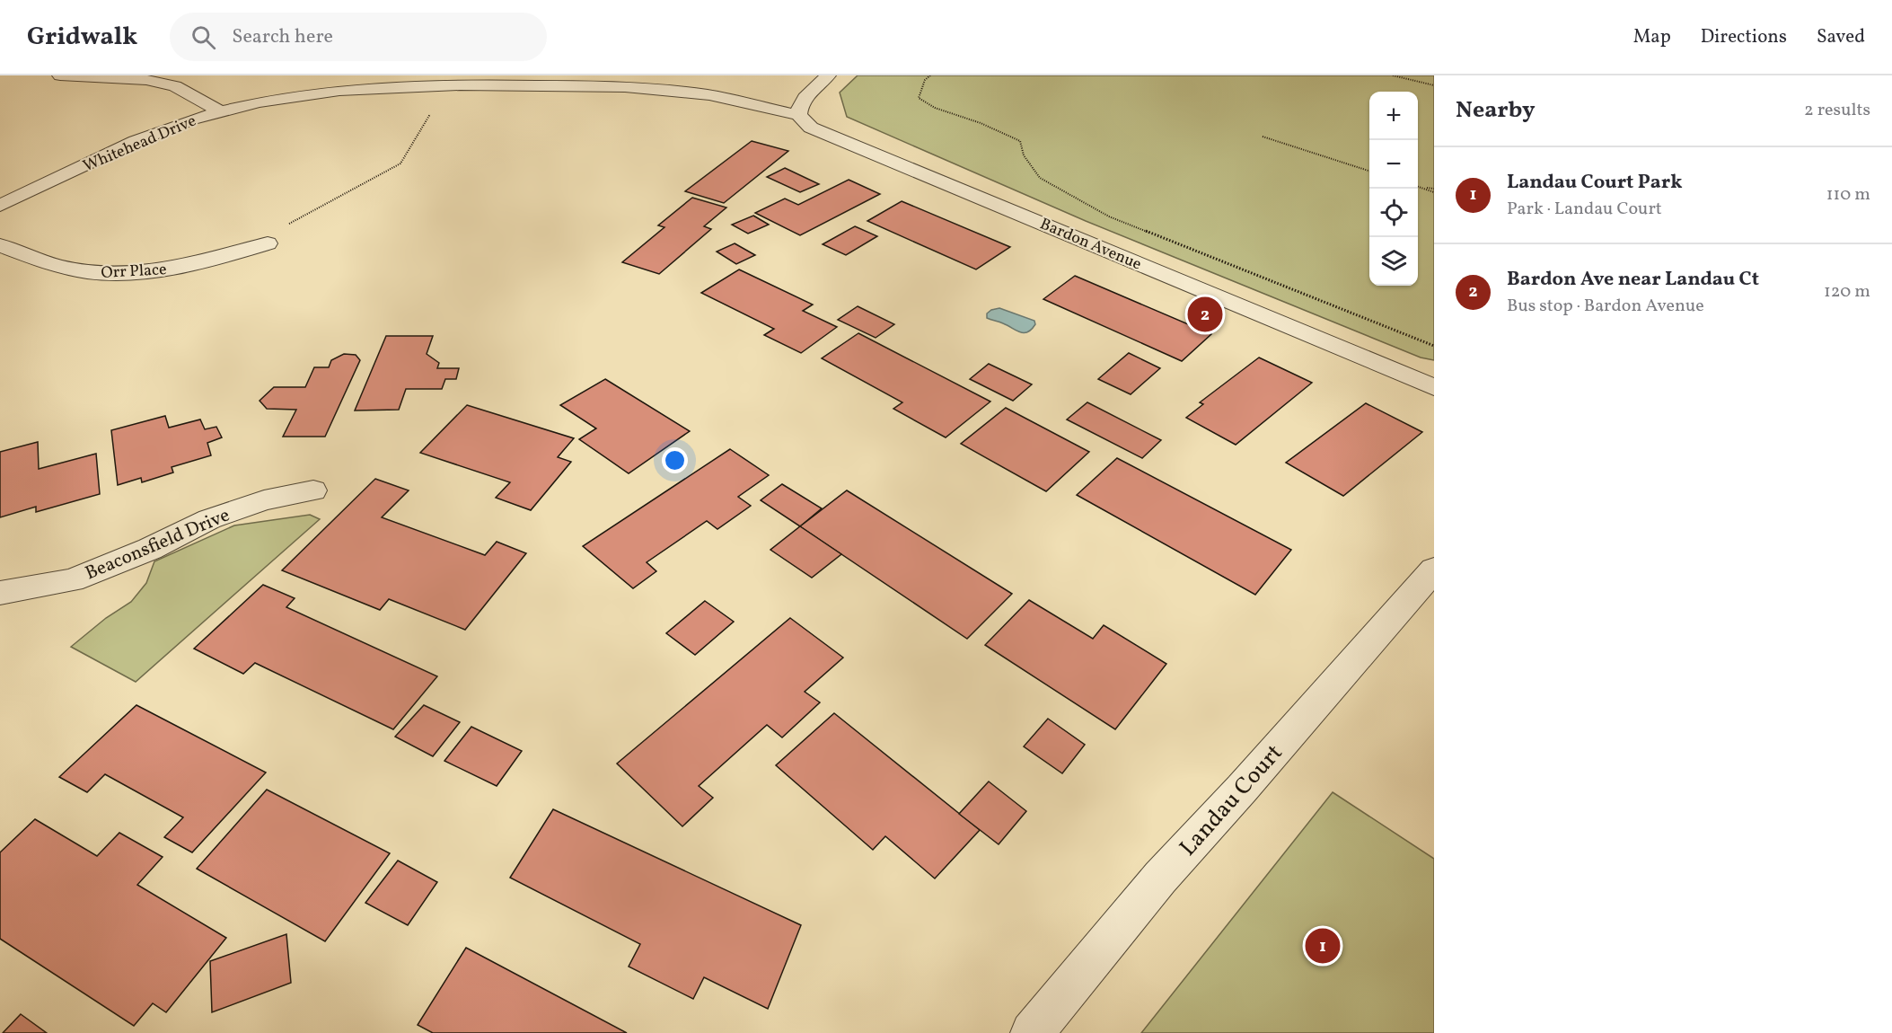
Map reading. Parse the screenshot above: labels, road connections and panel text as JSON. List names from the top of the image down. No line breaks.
{"streets":{"street":["Whitehead Drive","Bardon Avenue","Orr Place","Beaconsfield Drive","Landau Court"]},"crossings":[["Whitehead Drive","Bardon Avenue"]],"page":{"header":"Gridwalk","search":"Search here","nav":["Map","Directions","Saved"],"heading":["Nearby","2 results"],"map_buttons":["+","−"],"list":[{"mark":"1","name":"Landau Court Park","note":"Park · Landau Court","value":"110 m"},{"mark":"2","name":"Bardon Ave near Landau Ct","note":"Bus stop · Bardon Avenue","value":"120 m"}],"pins":["2","1"]}}
